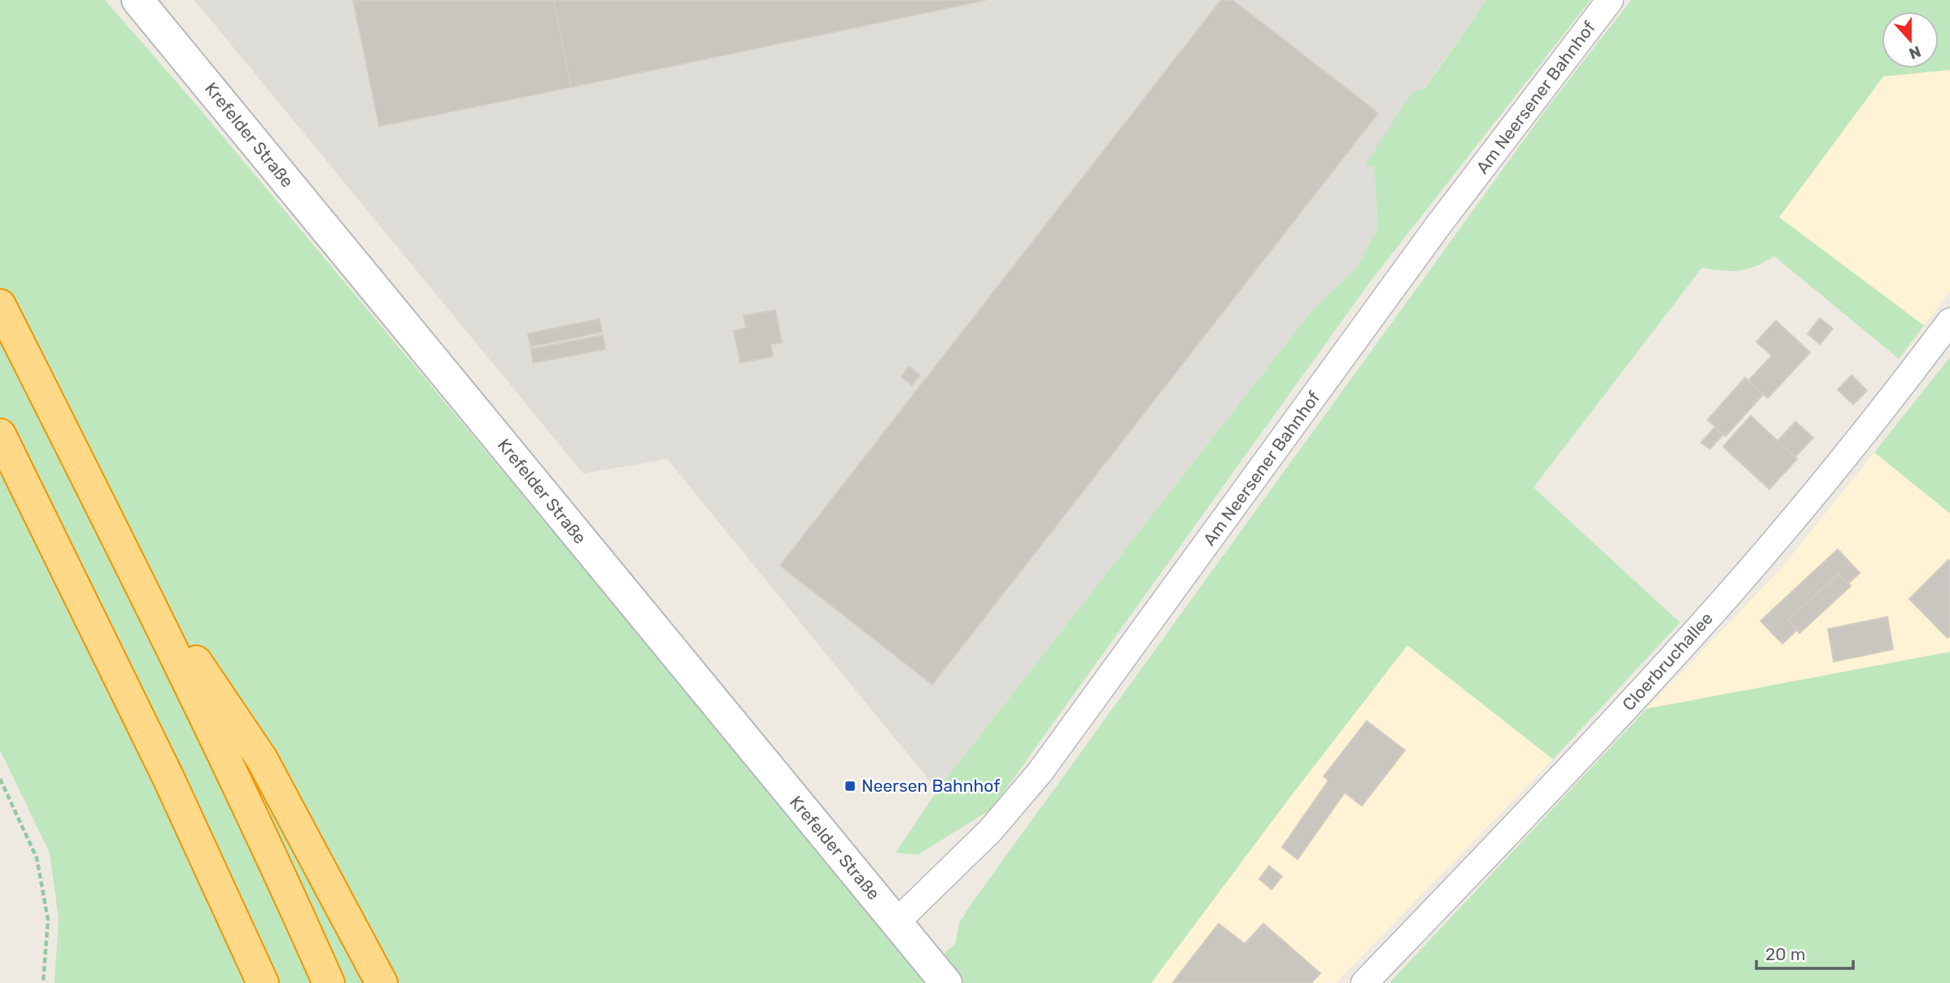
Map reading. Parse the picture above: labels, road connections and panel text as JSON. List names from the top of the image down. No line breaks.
{"streets":{"street":["Am Neersener Bahnhof","Krefelder Straße","Cloerbruchallee"]},"crossings":[["Am Neersener Bahnhof","Krefelder Straße"]],"places":{"transit":["Neersen Bahnhof"]},"scale_bar":"20 m","north":"bottom"}
